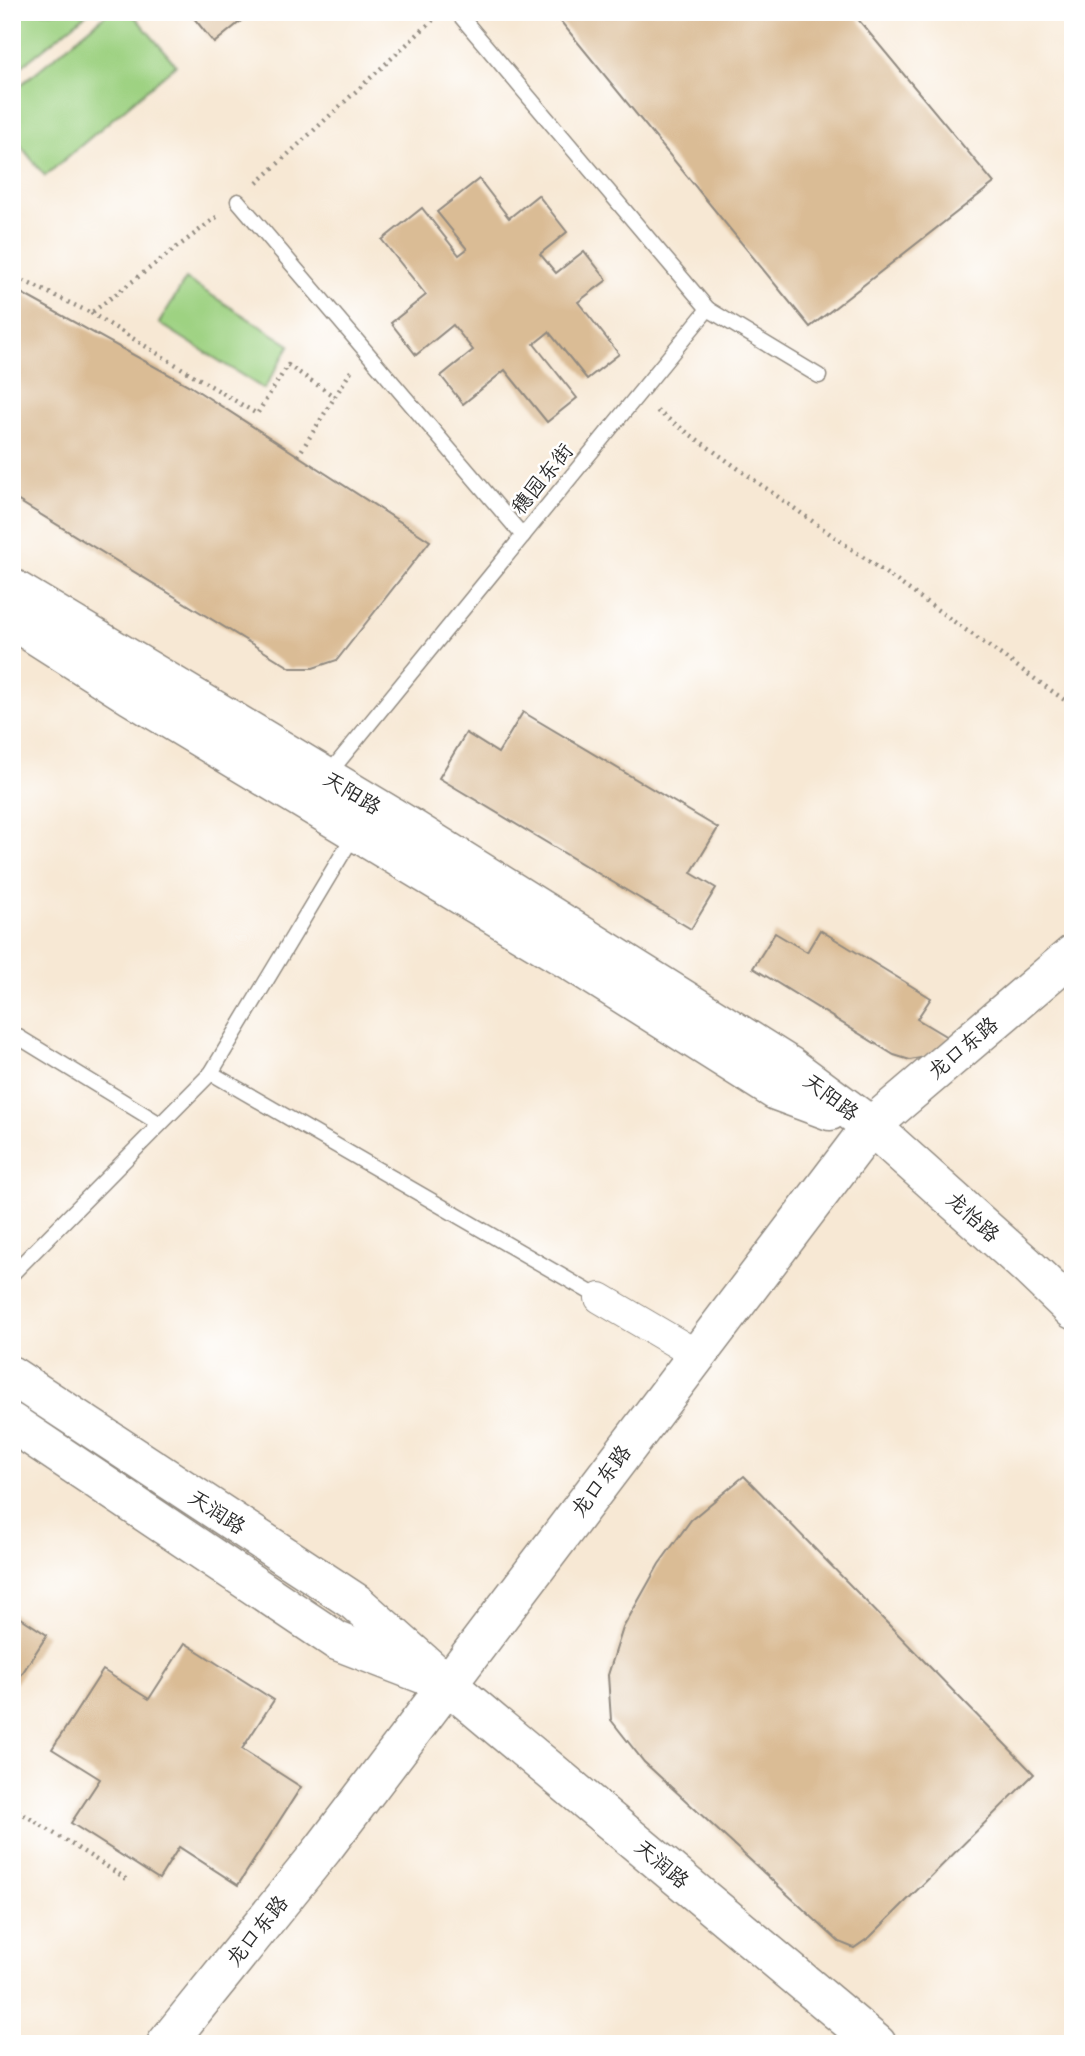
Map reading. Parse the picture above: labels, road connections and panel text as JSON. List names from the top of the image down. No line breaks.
{"streets":{"street":["天阳路","龙口东路","龙怡路","天润路"],"lane":["穗园东街"]},"crossings":[["穗园东街","天阳路"],["天阳路","龙口东路"],["天阳路","龙怡路"],["龙口东路","龙怡路"],["龙口东路","天润路"]]}
